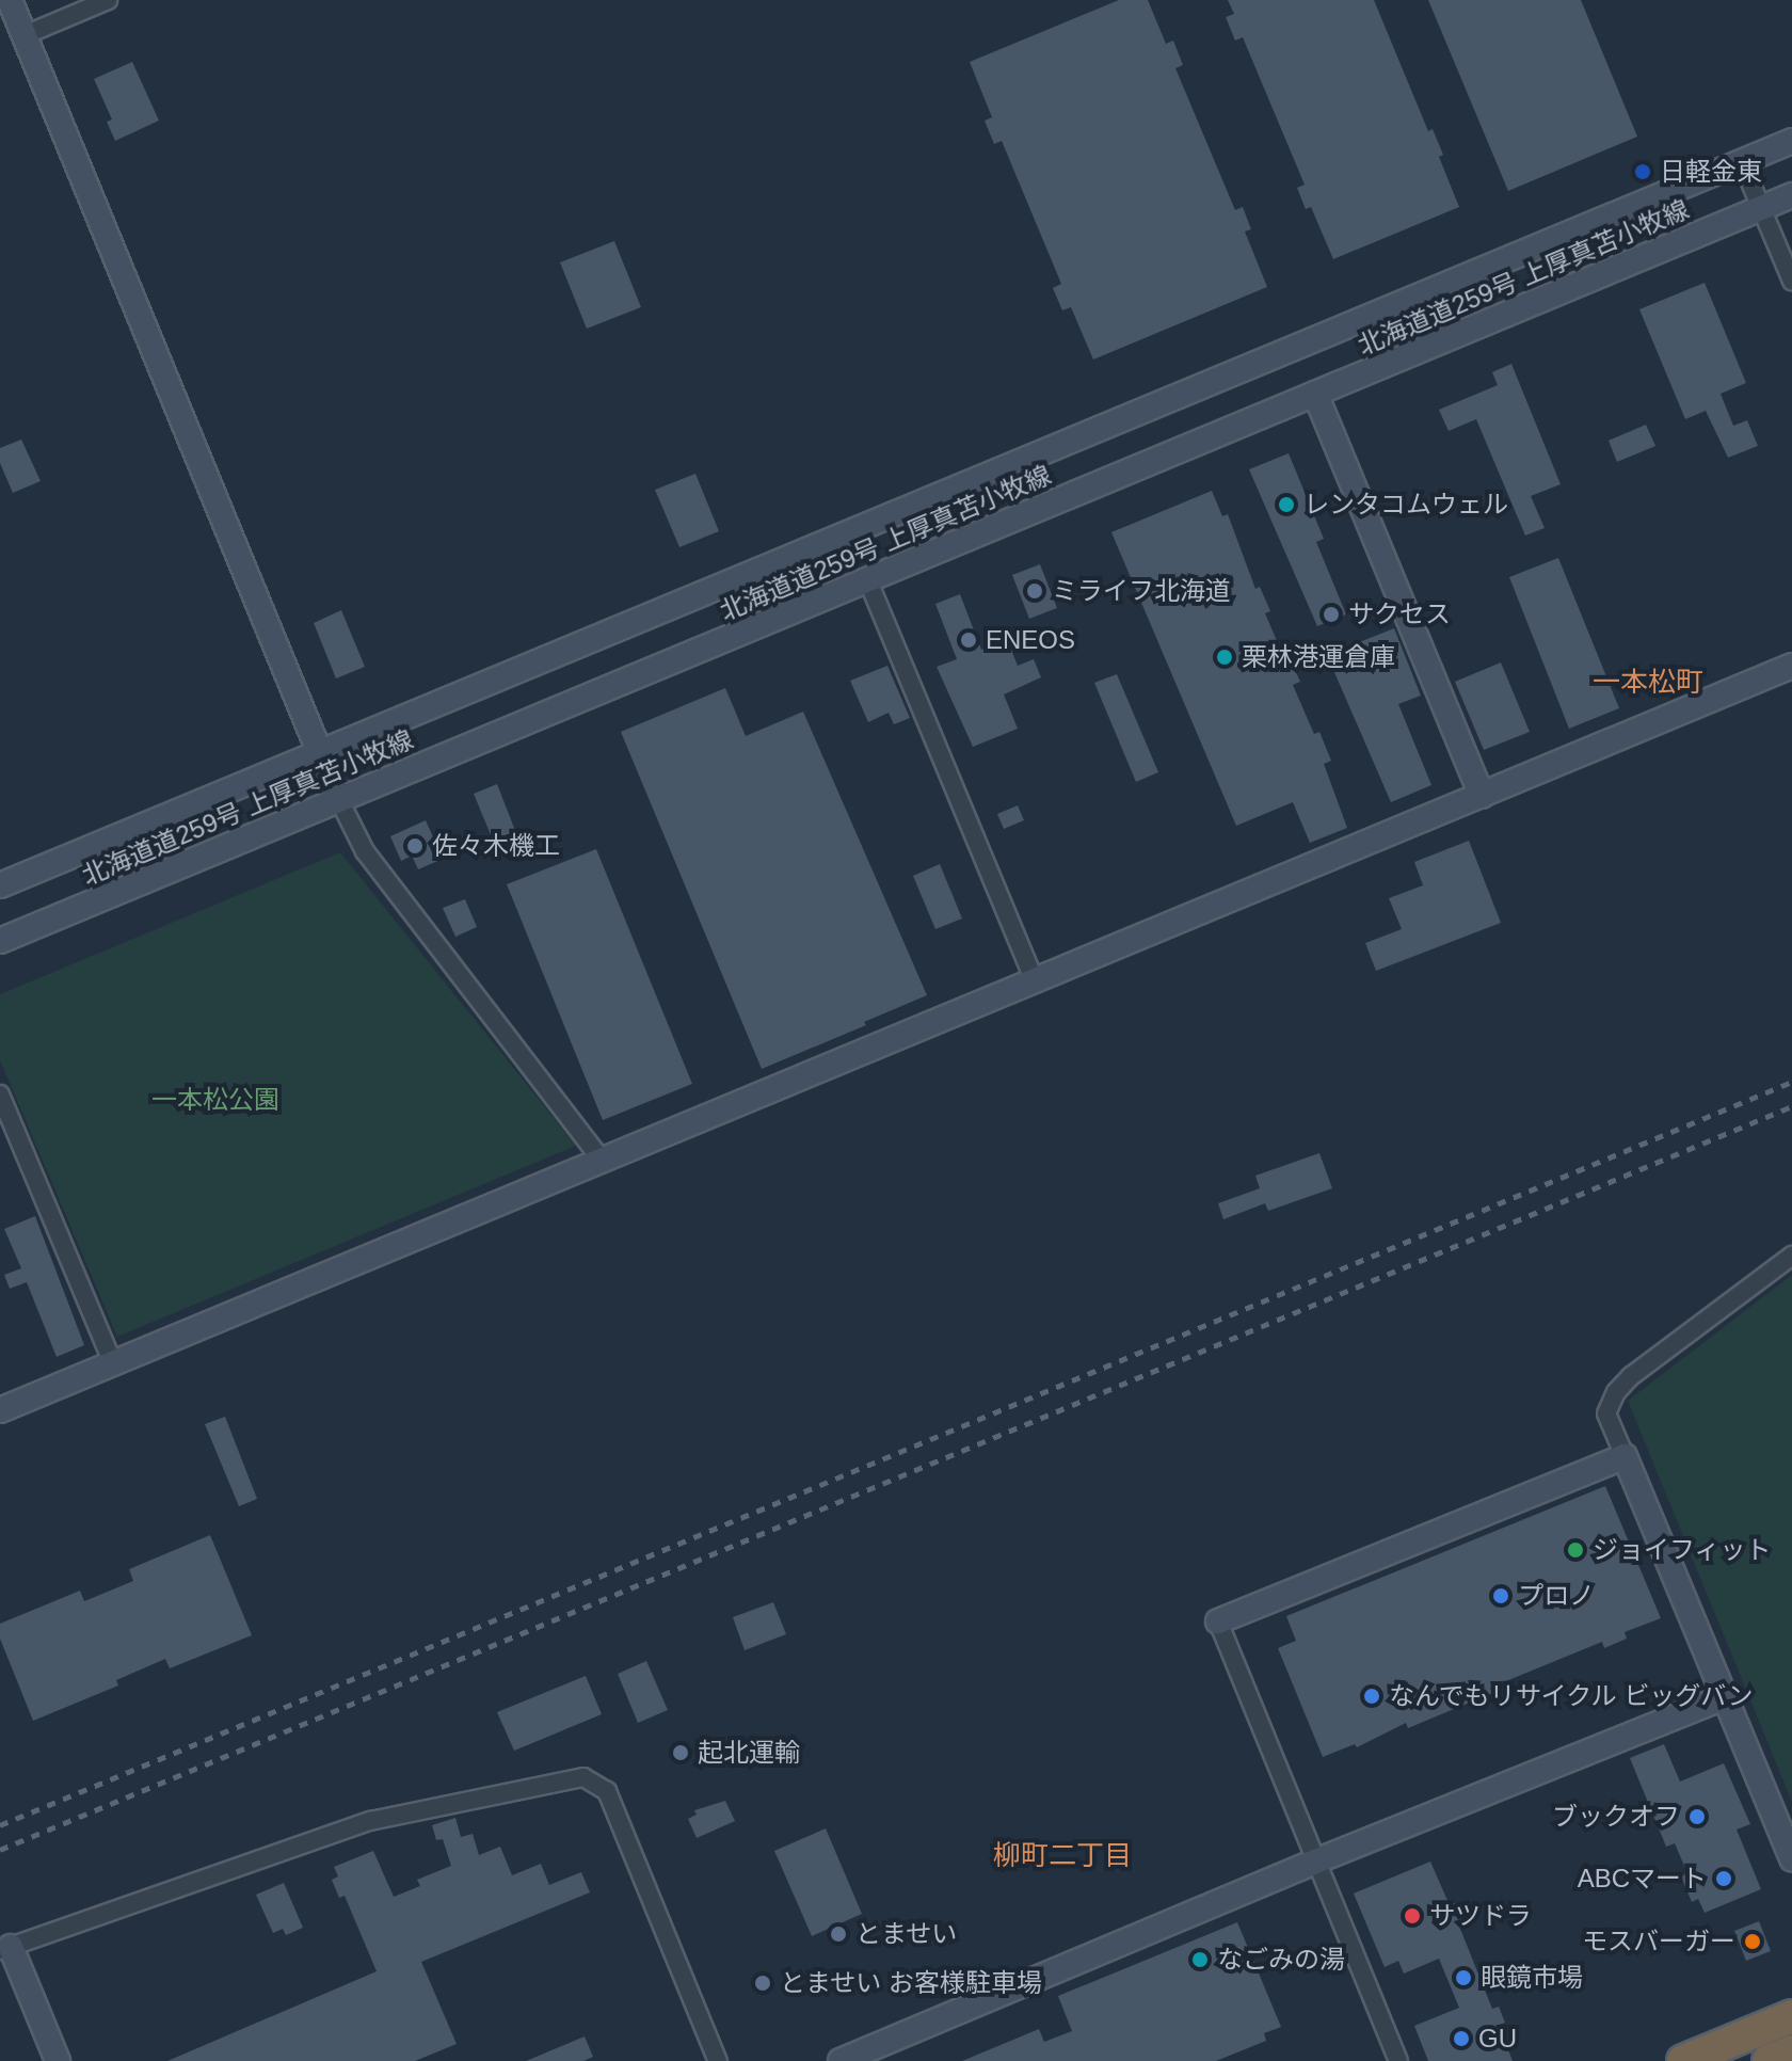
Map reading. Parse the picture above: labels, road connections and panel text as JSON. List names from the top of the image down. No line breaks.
{"streets":{"street":["北海道道259号 上厚真苫小牧線"]},"districts":["一本松町","柳町二丁目"],"parks":["一本松公園"],"places":["日軽金東","レンタコムウェル","ミライフ北海道","サクセス","ENEOS","栗林港運倉庫","佐々木機工","ジョイフィット","プロノ","なんでもリサイクル ビッグバン","起北運輸","ブックオフ","ABCマート","サツドラ","とませい","モスバーガー","なごみの湯","眼鏡市場","とませい お客様駐車場","GU"]}
